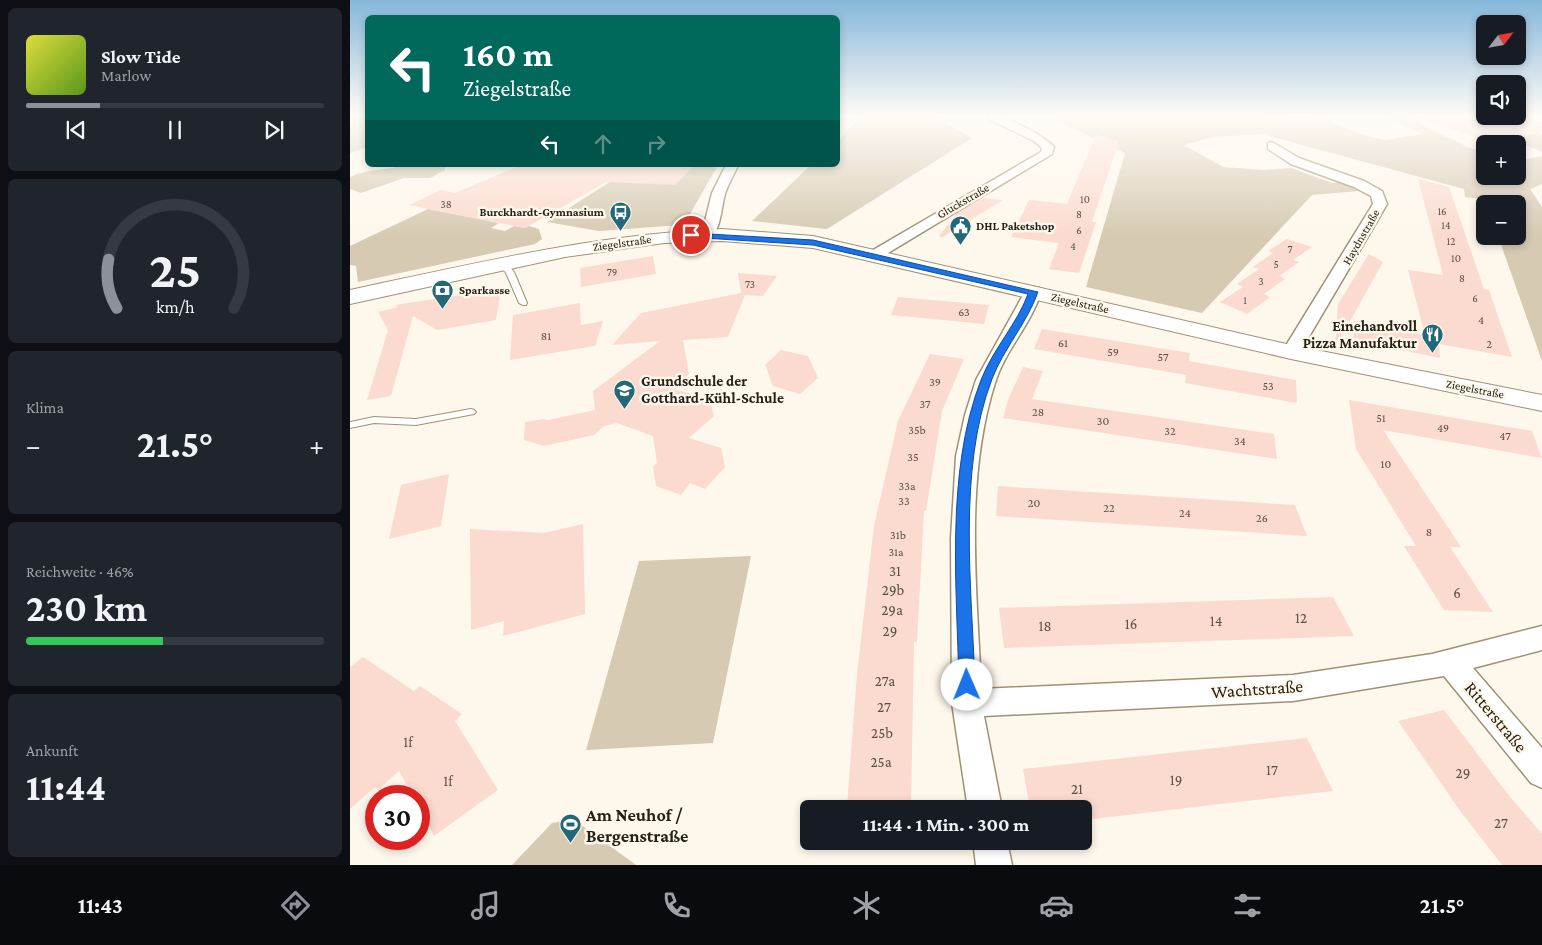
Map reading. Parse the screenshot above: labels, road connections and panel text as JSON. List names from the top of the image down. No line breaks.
{"streets":{"main road":["Ziegelstraße"],"street":["Gluckstraße","Haydnstraße","Wachtstraße","Ritterstraße"]},"crossings":[["Gluckstraße","Ziegelstraße"],["Haydnstraße","Ziegelstraße"],["Wachtstraße","Ritterstraße"]],"places":{"bus stop":["Burckhardt-Gymnasium"],"public building":["DHL Paketshop"],"bank":["Sparkasse"],"restaurant":["Einehandvoll Pizza Manufaktur"],"school or university":["Grundschule der Gotthard-Kühl-Schule"],"sports":["Am Neuhof / Bergenstraße"]},"house_numbers":["10","38","16","8","14","6","12","4","7","10","5","79","8","3","73","6","1","63","4","81","61","2","59","57","39","53","37","28","51","30","49","35b","32","47","34","35","10","33a","33","20","22","24","26","8","31b","31a","31","29b","6","29a","12","14","16","18","29","27a","27","25b","1f","25a","17","29","19","1f","21","27"],"north":"top right","page":{"map_buttons":["+","−"],"turn":["160 m","Ziegelstraße"],"song":["Slow Tide","Marlow"],"tile":["Klima",["Reichweite · 46%","230 km"],["Ankunft","11:44"]],"heat":["−","21.5°","+"],"limit":"30","trip":"11:44 · 1 Min. · 300 m","tabs":["11:43","21.5°"],"gauge":["25","km/h"]}}
